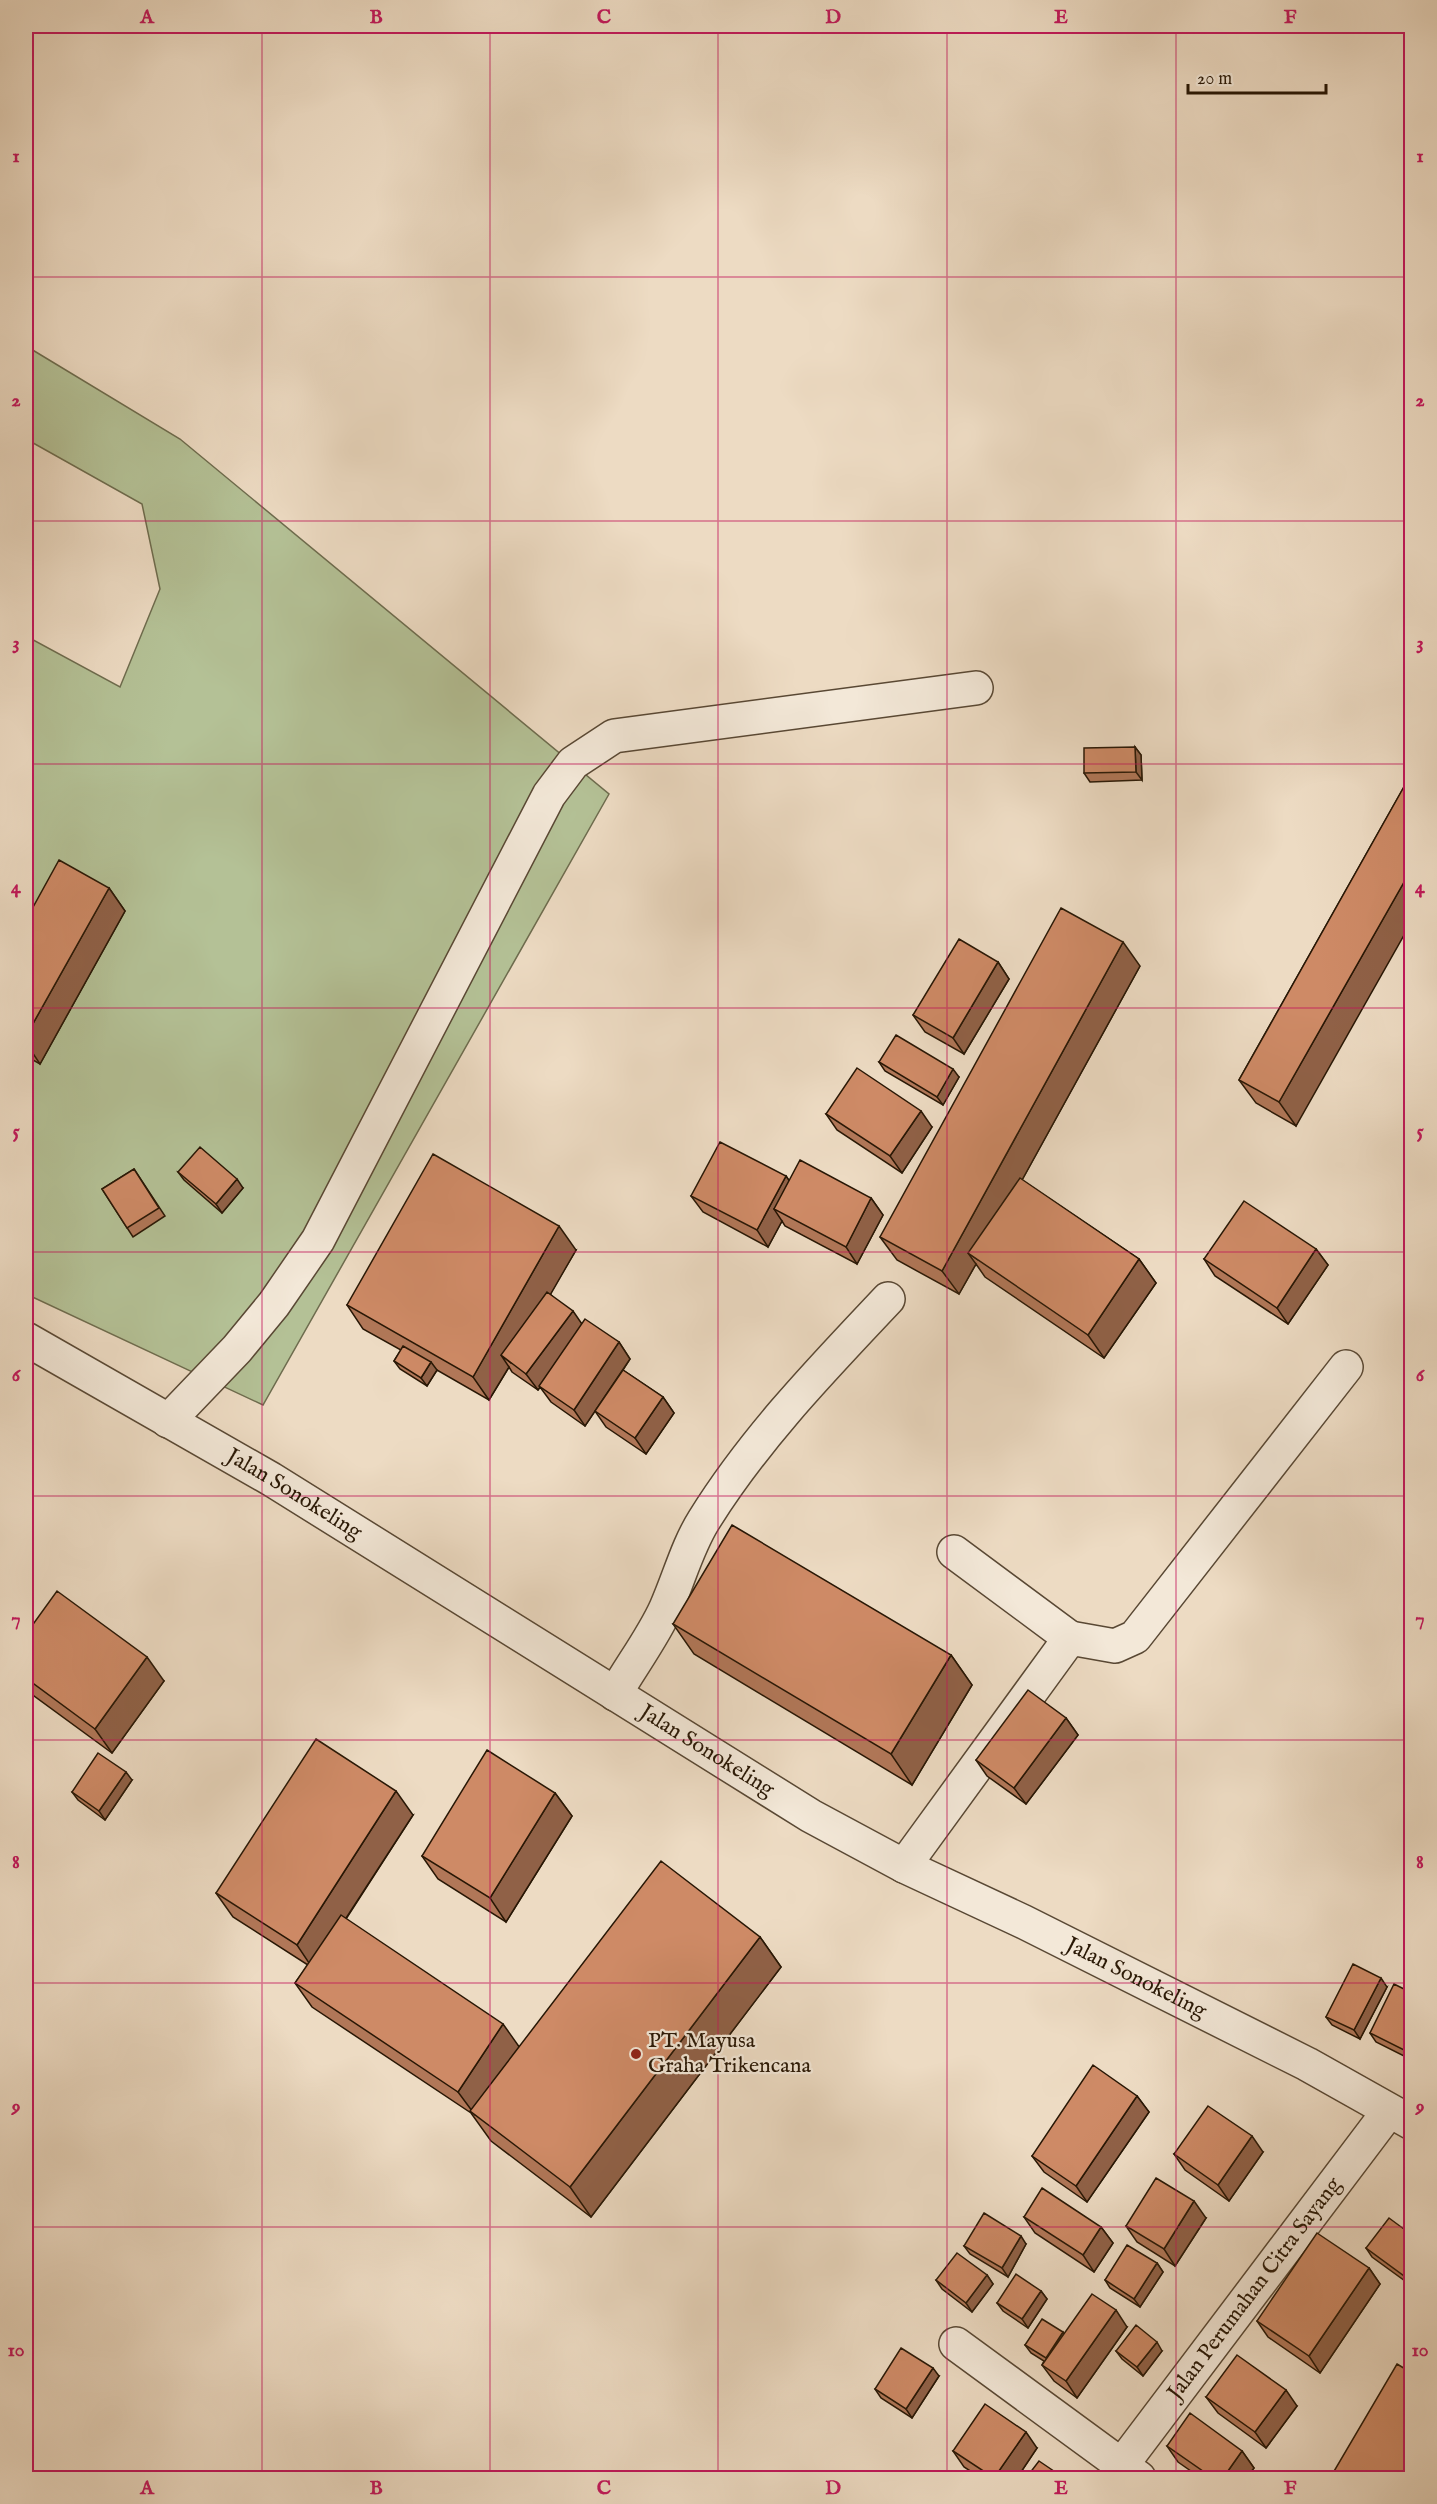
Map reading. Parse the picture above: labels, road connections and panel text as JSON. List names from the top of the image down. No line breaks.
{"streets":{"street":["Jalan Sonokeling","Jalan Perumahan Citra Sayang"]},"crossings":[["Jalan Sonokeling","Jalan Perumahan Citra Sayang"]],"places":["PT. Mayusa Graha Trikencana"],"scale_bar":"20 m","grid":{"columns":["A","B","C","D","E","F"],"rows":["1","2","3","4","5","6","7","8","9","10"]}}
